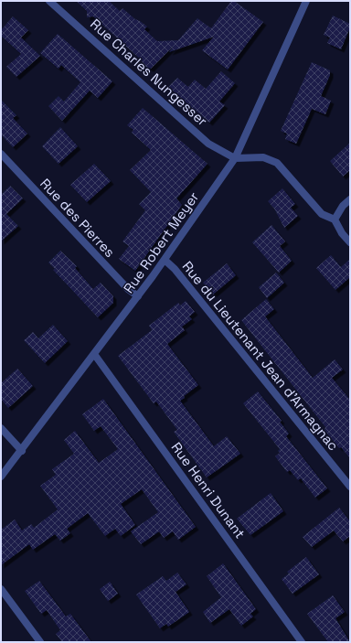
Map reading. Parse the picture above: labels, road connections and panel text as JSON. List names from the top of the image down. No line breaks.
{"streets":{"street":["Rue Charles Nungesser","Rue des Pierres","Rue Robert Meyer","Rue du Lieutenant Jean d'Armagnac","Rue Henri Dunant"]},"crossings":[["Rue Charles Nungesser","Rue Robert Meyer"],["Rue des Pierres","Rue Robert Meyer"],["Rue Robert Meyer","Rue du Lieutenant Jean d'Armagnac"],["Rue Robert Meyer","Rue Henri Dunant"]]}
